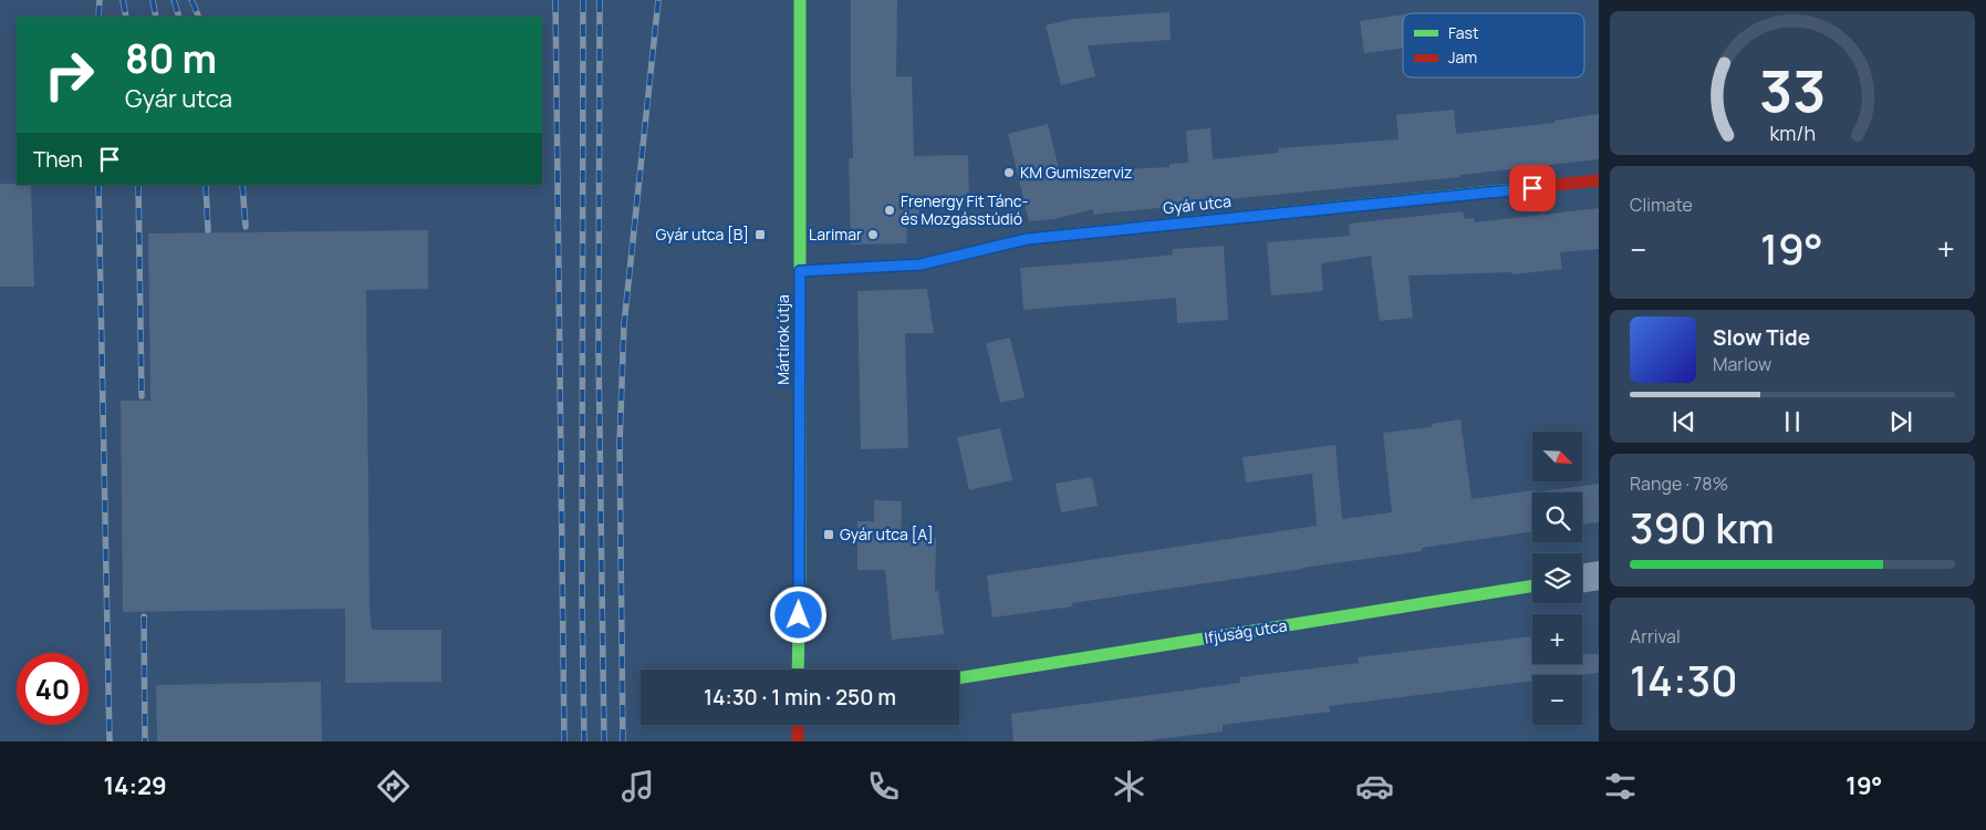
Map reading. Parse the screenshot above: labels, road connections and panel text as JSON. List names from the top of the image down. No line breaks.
{"streets":{"street":["Gyár utca","Mártírok útja","Ifjúság utca"]},"crossings":[["Gyár utca","Mártírok útja"]],"places":{"other":["KM Gumiszerviz","Frenergy Fit Tánc- és Mozgásstúdió","Larimar"],"transit":["Gyár utca [B]","Gyár utca [A]"]},"legend":["Fast","Jam"],"north":"bottom right","page":{"turn":["80 m","Gyár utca"],"then":"Then","tile":["Climate",["Range · 78%","390 km"],["Arrival","14:30"]],"heat":["−","19°","+"],"song":["Slow Tide","Marlow"],"map_buttons":["+","−"],"limit":"40","trip":"14:30 · 1 min · 250 m","tabs":["14:29","19°"],"gauge":["33","km/h"]}}
